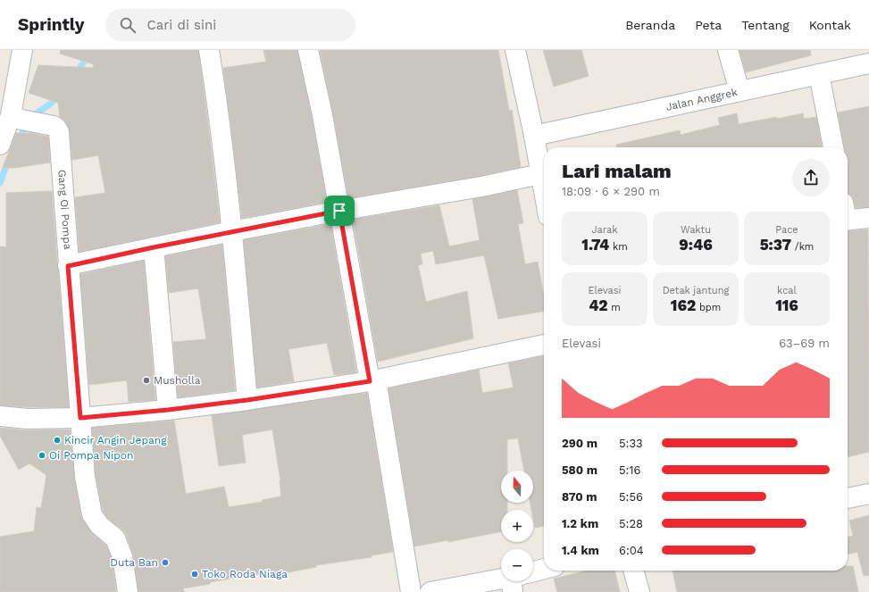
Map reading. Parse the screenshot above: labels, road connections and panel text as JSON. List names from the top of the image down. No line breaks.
{"streets":{"street":["Jalan Anggrek","Gang Oi Pompa"]},"places":["Musholla","Kincir Angin Jepang","Oi Pompa Nipon","Duta Ban","Toko Roda Niaga"],"north":"top","page":{"header":"Sprintly","search":"Cari di sini","nav":["Beranda","Peta","Tentang","Kontak"],"heading":["Lari malam","18:09 · 6 × 290 m"],"stats":[["Jarak","1.74 km"],["Waktu","9:46"],["Pace","5:37 /km"],["Elevasi","42 m"],["Detak jantung","162 bpm"],["kcal","116"]],"chart":["Elevasi","63–69 m"],"list":[{"name":"290 m","note":"5:33"},{"name":"580 m","note":"5:16"},{"name":"870 m","note":"5:56"},{"name":"1.2 km","note":"5:28"},{"name":"1.4 km","note":"6:04"}],"map_buttons":["+","−"]}}
